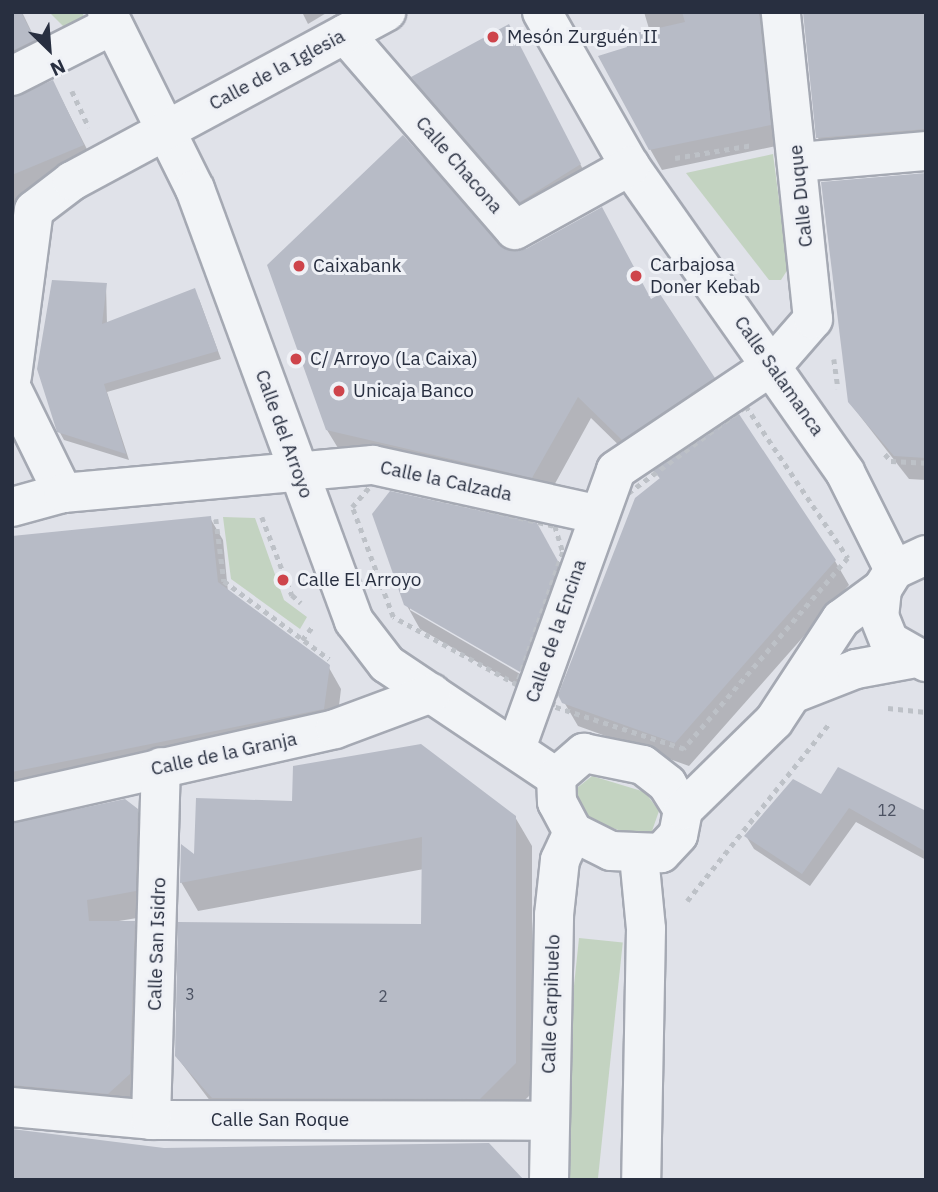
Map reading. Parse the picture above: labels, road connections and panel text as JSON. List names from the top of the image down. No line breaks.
{"streets":{"street":["Calle de la Iglesia","Calle Chacona","Calle Duque","Calle Salamanca","Calle del Arroyo","Calle la Calzada","Calle de la Encina","Calle de la Granja","Calle San Isidro","Calle Carpihuelo","Calle San Roque"]},"crossings":[["Calle de la Iglesia","Calle Chacona"],["Calle de la Iglesia","Calle del Arroyo"],["Calle Chacona","Calle Salamanca"],["Calle Duque","Calle Salamanca"],["Calle del Arroyo","Calle la Calzada"],["Calle del Arroyo","Calle de la Encina"],["Calle del Arroyo","Calle de la Granja"],["Calle del Arroyo","Calle Carpihuelo"],["Calle la Calzada","Calle de la Encina"],["Calle de la Granja","Calle San Isidro"],["Calle San Isidro","Calle San Roque"],["Calle Carpihuelo","Calle San Roque"]],"places":["Mesón Zurguén II","Caixabank","Carbajosa Doner Kebab","C/ Arroyo (La Caixa)","Unicaja Banco","Calle El Arroyo"],"house_numbers":["12","3","2"],"north":"bottom right"}
